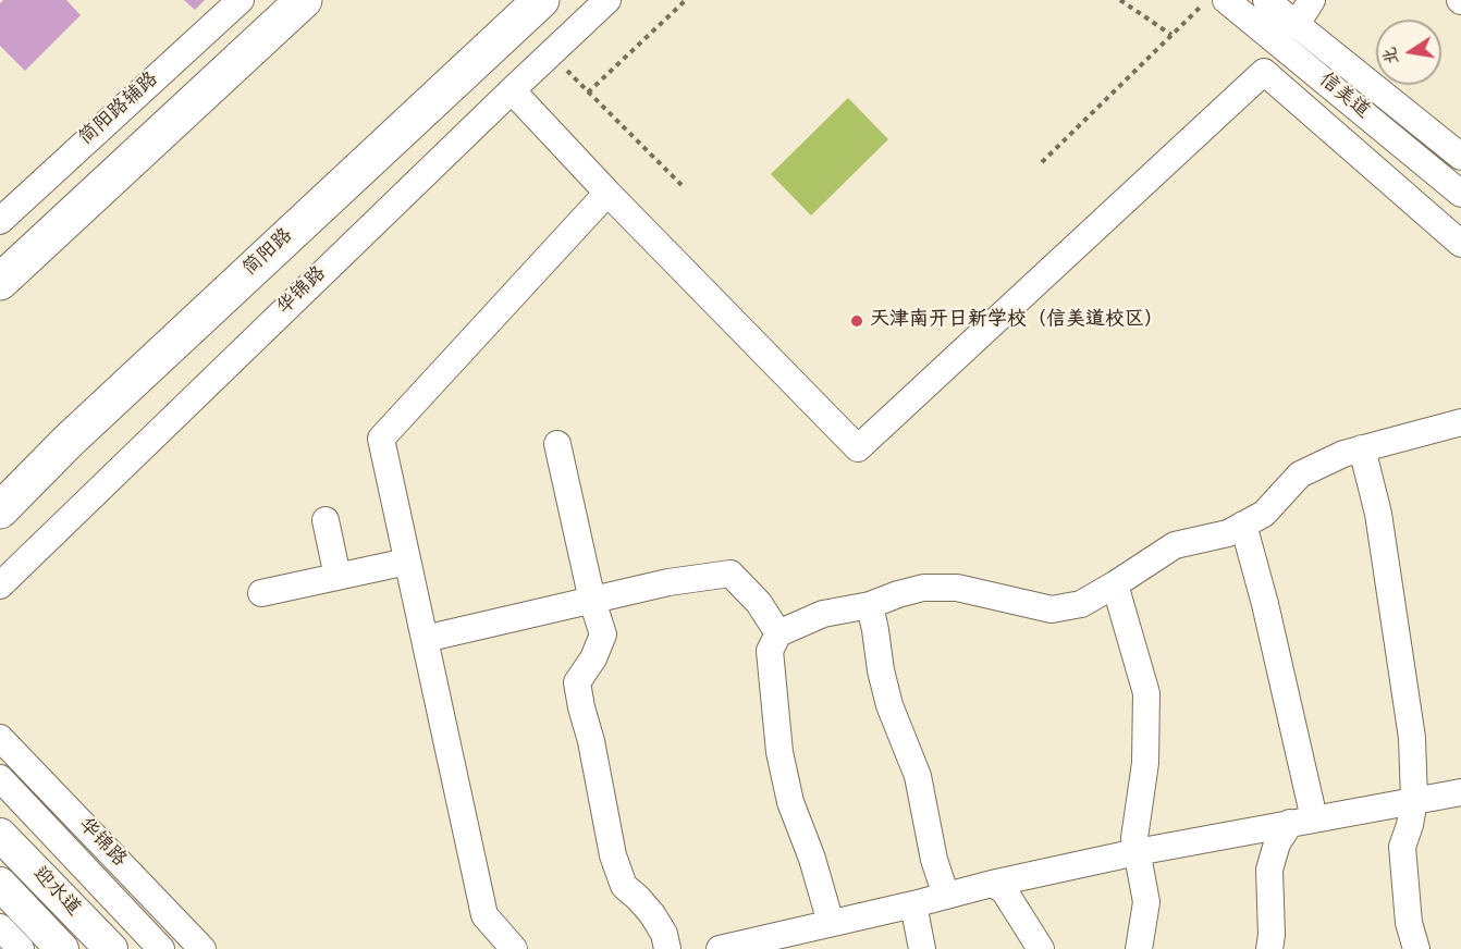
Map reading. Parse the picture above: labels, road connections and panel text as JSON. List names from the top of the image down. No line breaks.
{"streets":{"highway":["简阳路"],"main road":["迎水道"],"street":["信美道","简阳路辅路","华锦路"]},"places":["天津南开日新学校（信美道校区）"],"north":"left"}
